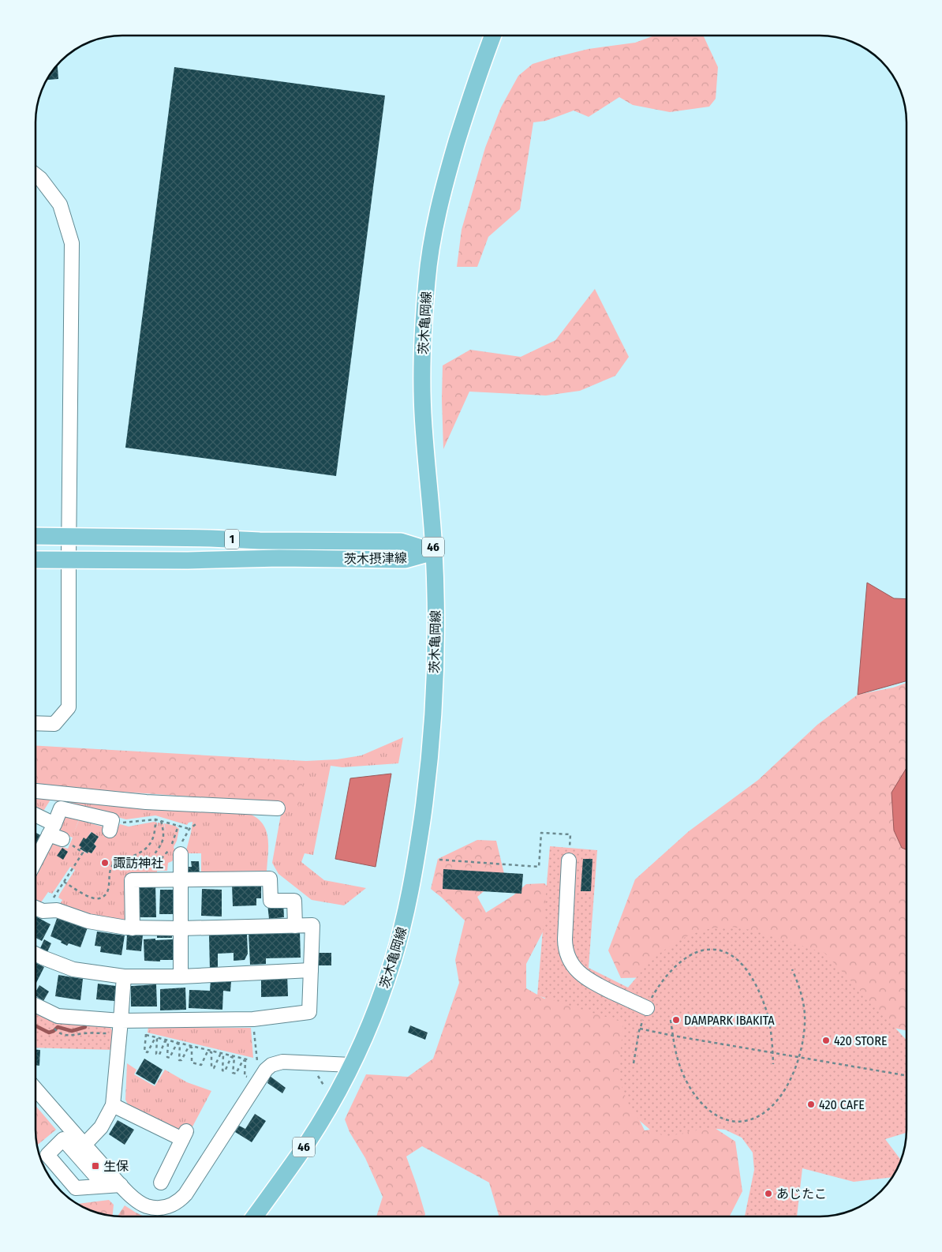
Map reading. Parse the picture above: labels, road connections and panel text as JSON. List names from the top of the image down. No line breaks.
{"streets":{"main road":["茨木亀岡線","1","46","茨木摂津線"]},"crossings":[["茨木亀岡線","茨木摂津線"]],"places":{"other":["諏訪神社","DAMPARK IBAKITA","420 STORE","420 CAFE","あじたこ"],"transit":["生保"]}}
